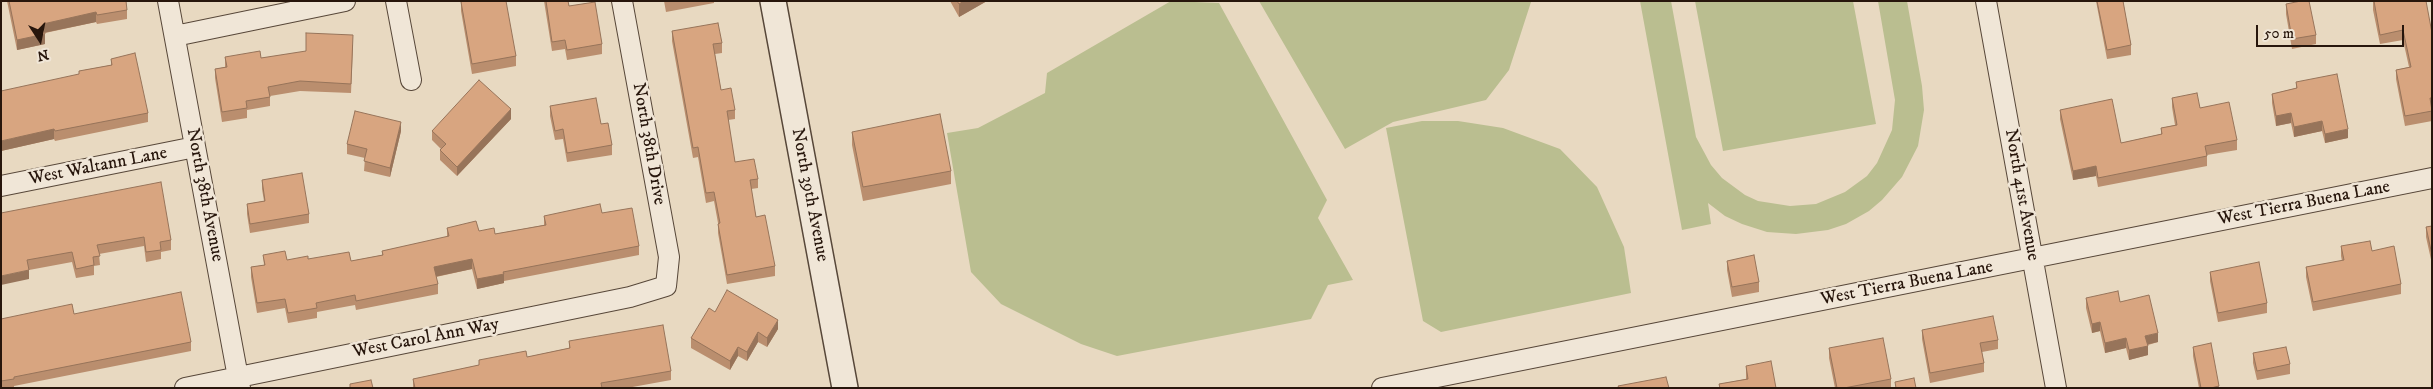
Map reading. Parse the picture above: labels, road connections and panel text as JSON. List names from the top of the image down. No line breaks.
{"streets":{"street":["North 38th Drive","West Waltann Lane","North 38th Avenue","North 39th Avenue","North 41st Avenue","West Tierra Buena Lane","West Carol Ann Way"]},"crossings":[["North 38th Drive","West Carol Ann Way"],["West Waltann Lane","North 38th Avenue"],["North 38th Avenue","West Carol Ann Way"],["North 41st Avenue","West Tierra Buena Lane"]],"scale_bar":"50 m","north":"bottom"}
